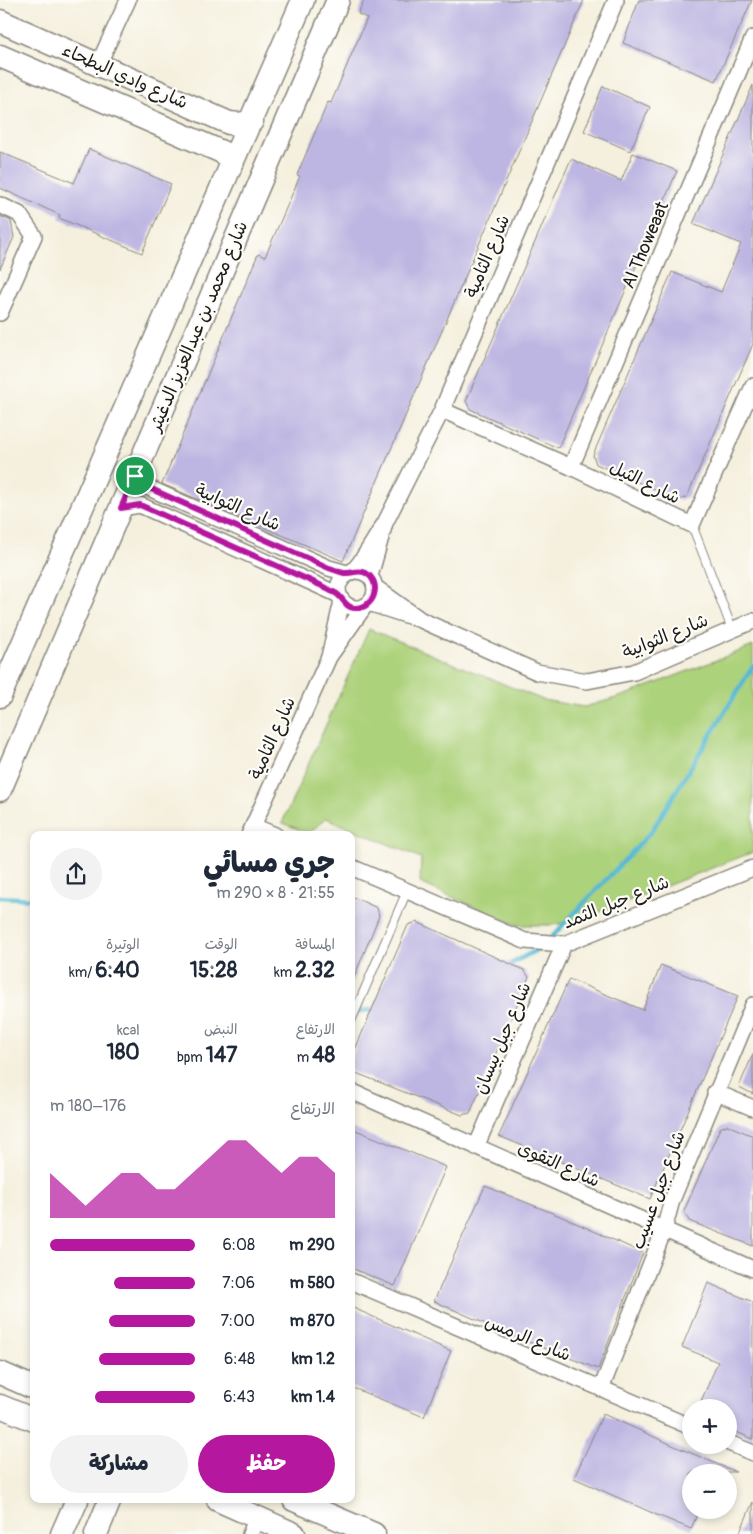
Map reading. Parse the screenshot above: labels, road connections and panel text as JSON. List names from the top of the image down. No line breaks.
{"streets":{"street":["شارع وادي البطحاء","Al Thoweaat","شارع الثامية","شارع محمد بن عبدالعزيز الدغيثر","شارع الثيل","شارع الثوابية","شارع جبل الثمد","شارع جبل بيسان","شارع التقوى","شارع جبل عسيب","شارع الرمس"]},"crossings":[["شارع وادي البطحاء","شارع محمد بن عبدالعزيز الدغيثر"],["Al Thoweaat","شارع الثيل"],["شارع الثامية","شارع الثيل"],["شارع محمد بن عبدالعزيز الدغيثر","شارع الثوابية"],["شارع جبل الثمد","شارع جبل بيسان"],["شارع جبل بيسان","شارع التقوى"],["شارع التقوى","شارع جبل عسيب"],["شارع جبل عسيب","شارع الرمس"]],"page":{"heading":["جري مسائي","21:55 · 8 × 290 m"],"stats":[["المسافة","2.32 km"],["الوقت","15:28"],["الوتيرة","6:40 /km"],["الارتفاع","48 m"],["النبض","147 bpm"],["kcal","180"]],"chart":["الارتفاع","176–180 m"],"list":[{"name":"290 m","note":"6:08"},{"name":"580 m","note":"7:06"},{"name":"870 m","note":"7:00"},{"name":"1.2 km","note":"6:48"},{"name":"1.4 km","note":"6:43"}],"map_buttons":["+","−"],"buttons":["حفظ","مشاركة"]}}
